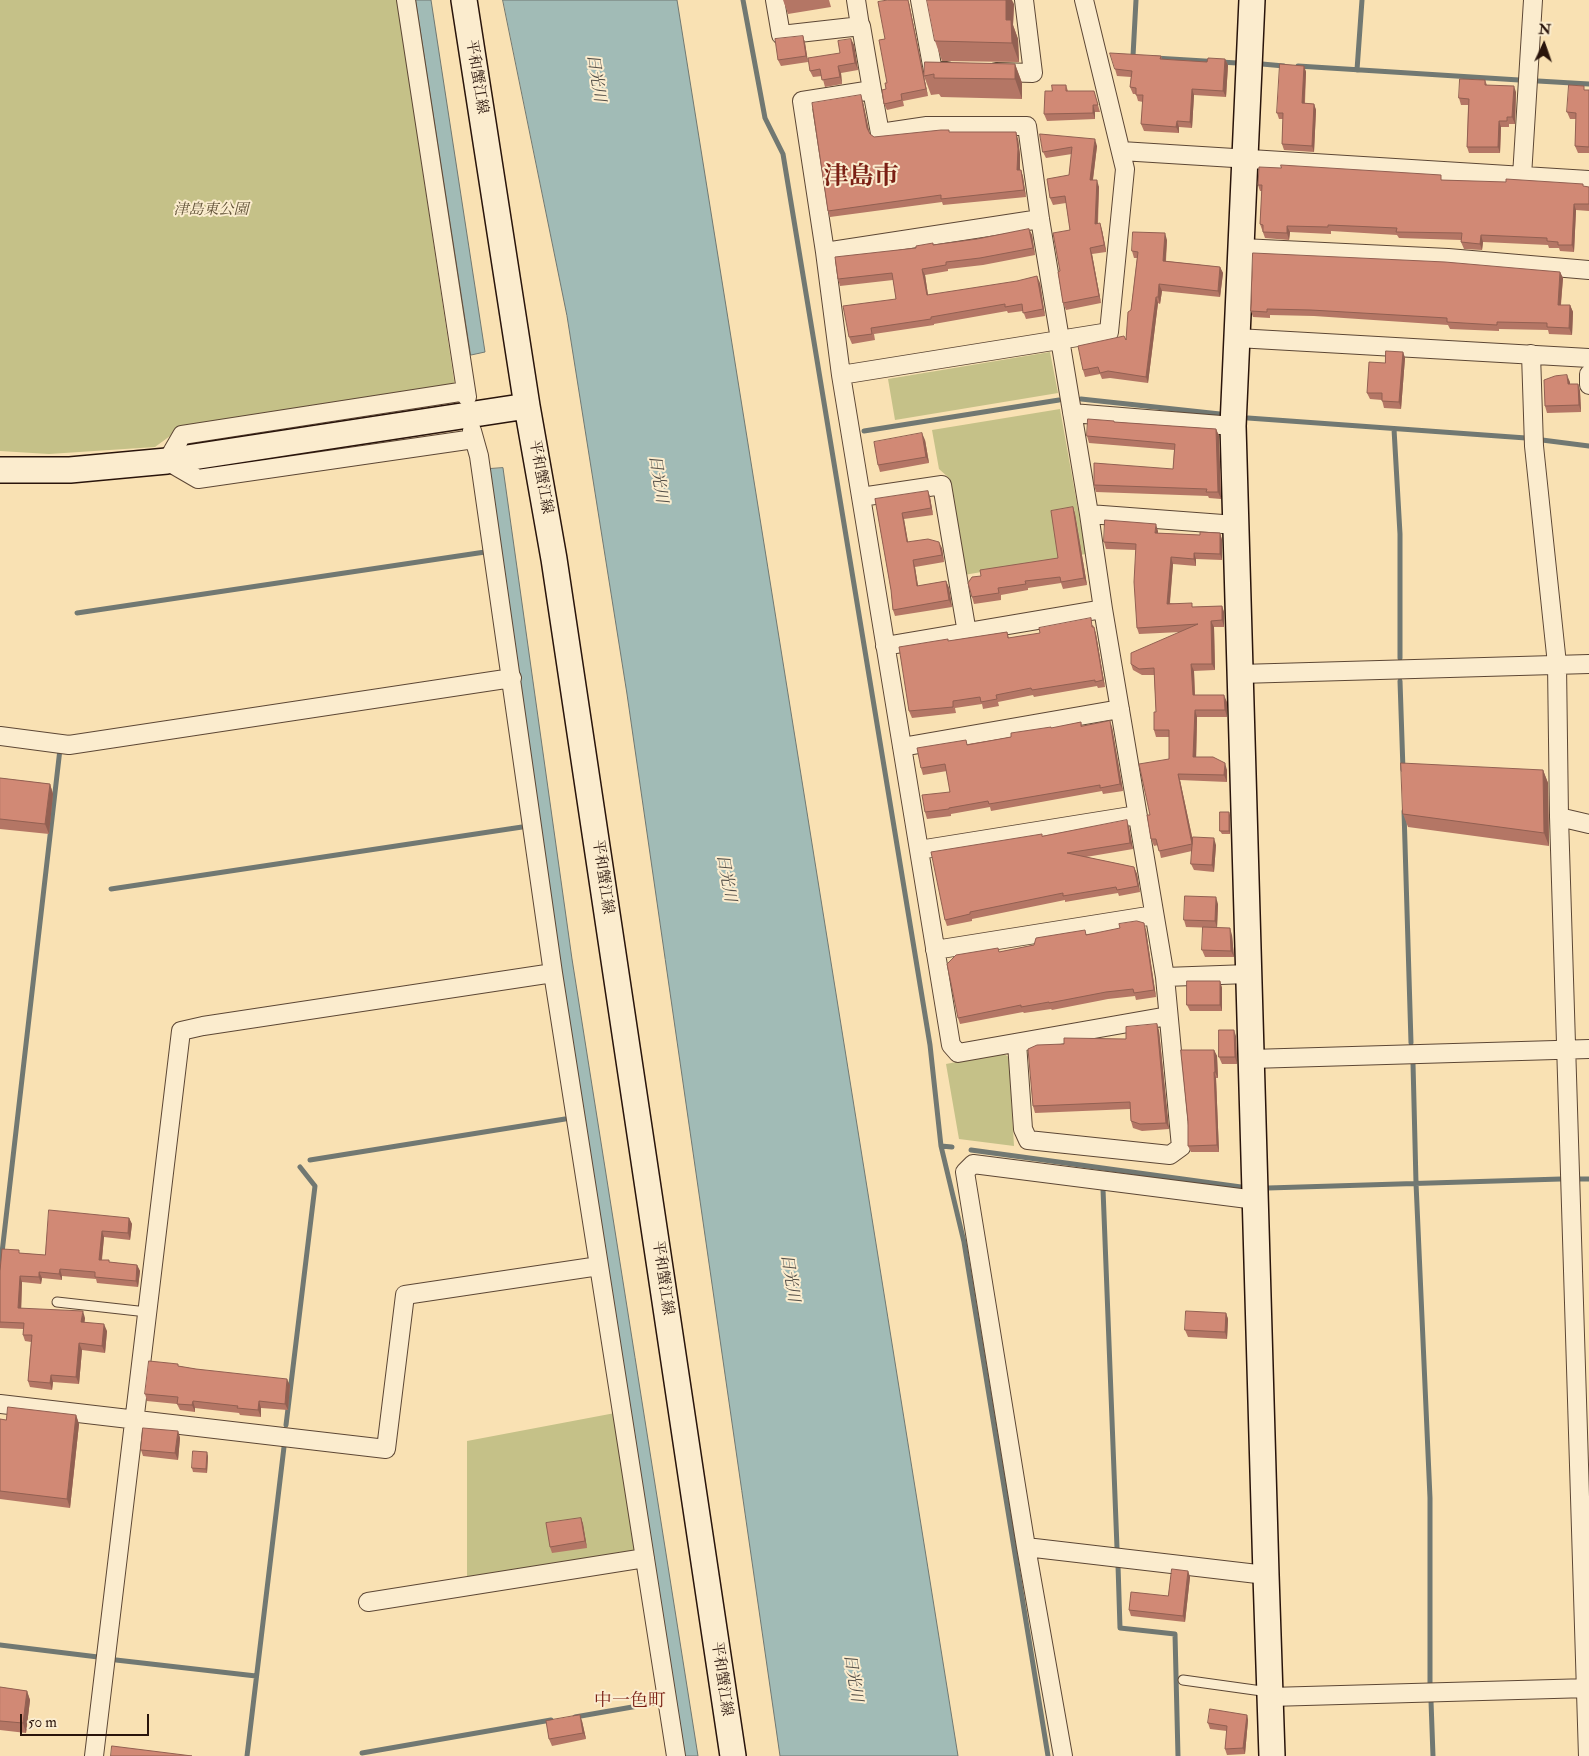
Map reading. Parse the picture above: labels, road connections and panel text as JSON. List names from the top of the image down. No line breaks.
{"streets":{"street":["平和蟹江線"]},"districts":["津島市","中一色町"],"water":["日光川"],"parks":["津島東公園"],"scale_bar":"50 m","north":"top"}
